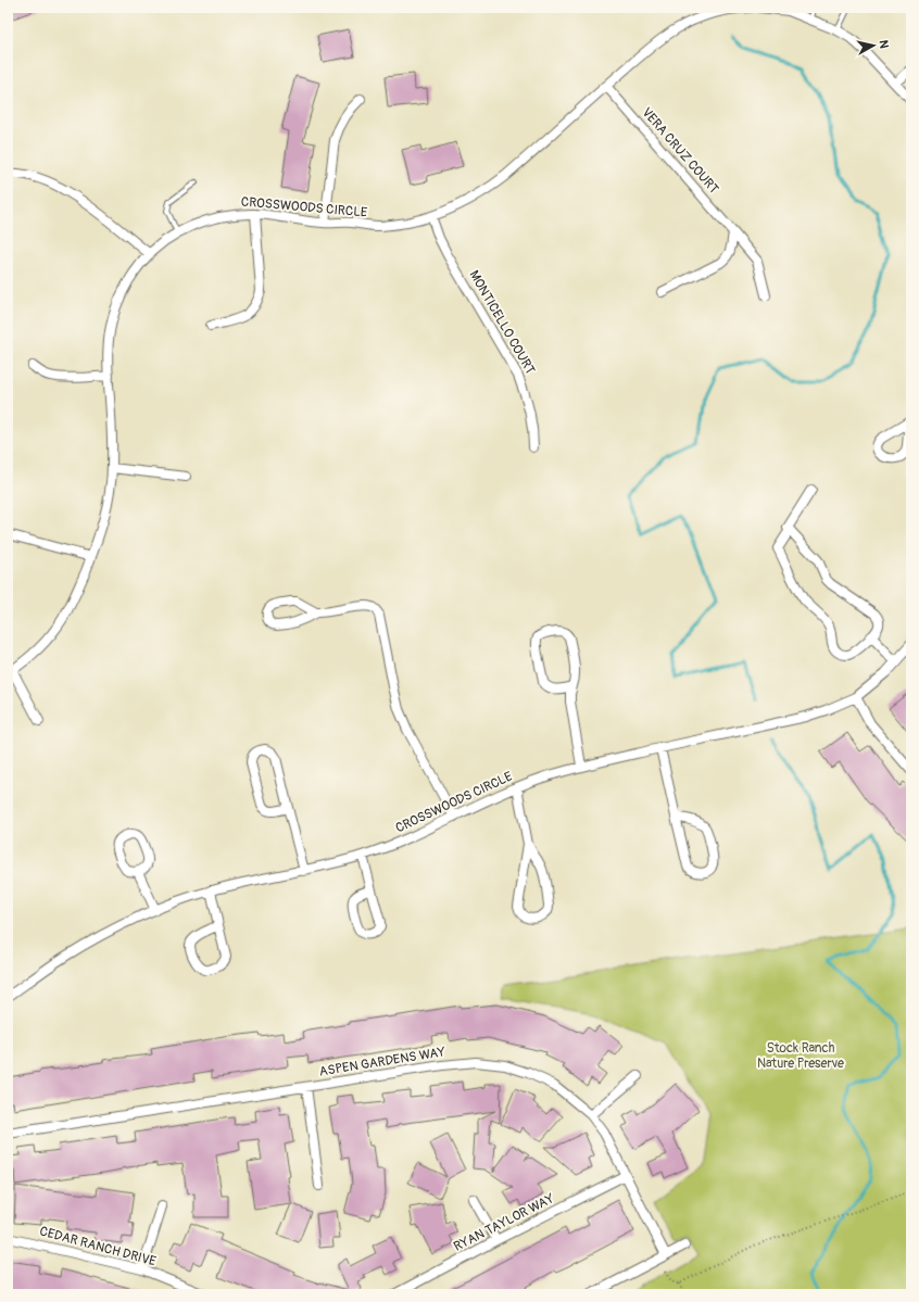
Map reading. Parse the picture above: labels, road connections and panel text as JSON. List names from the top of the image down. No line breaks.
{"streets":{"street":["VERA CRUZ COURT","CROSSWOODS CIRCLE","MONTICELLO COURT","ASPEN GARDENS WAY","RYAN TAYLOR WAY","CEDAR RANCH DRIVE"]},"crossings":[["VERA CRUZ COURT","CROSSWOODS CIRCLE"],["CROSSWOODS CIRCLE","MONTICELLO COURT"],["ASPEN GARDENS WAY","RYAN TAYLOR WAY"]],"parks":["Stock Ranch Nature Preserve"],"north":"right"}
